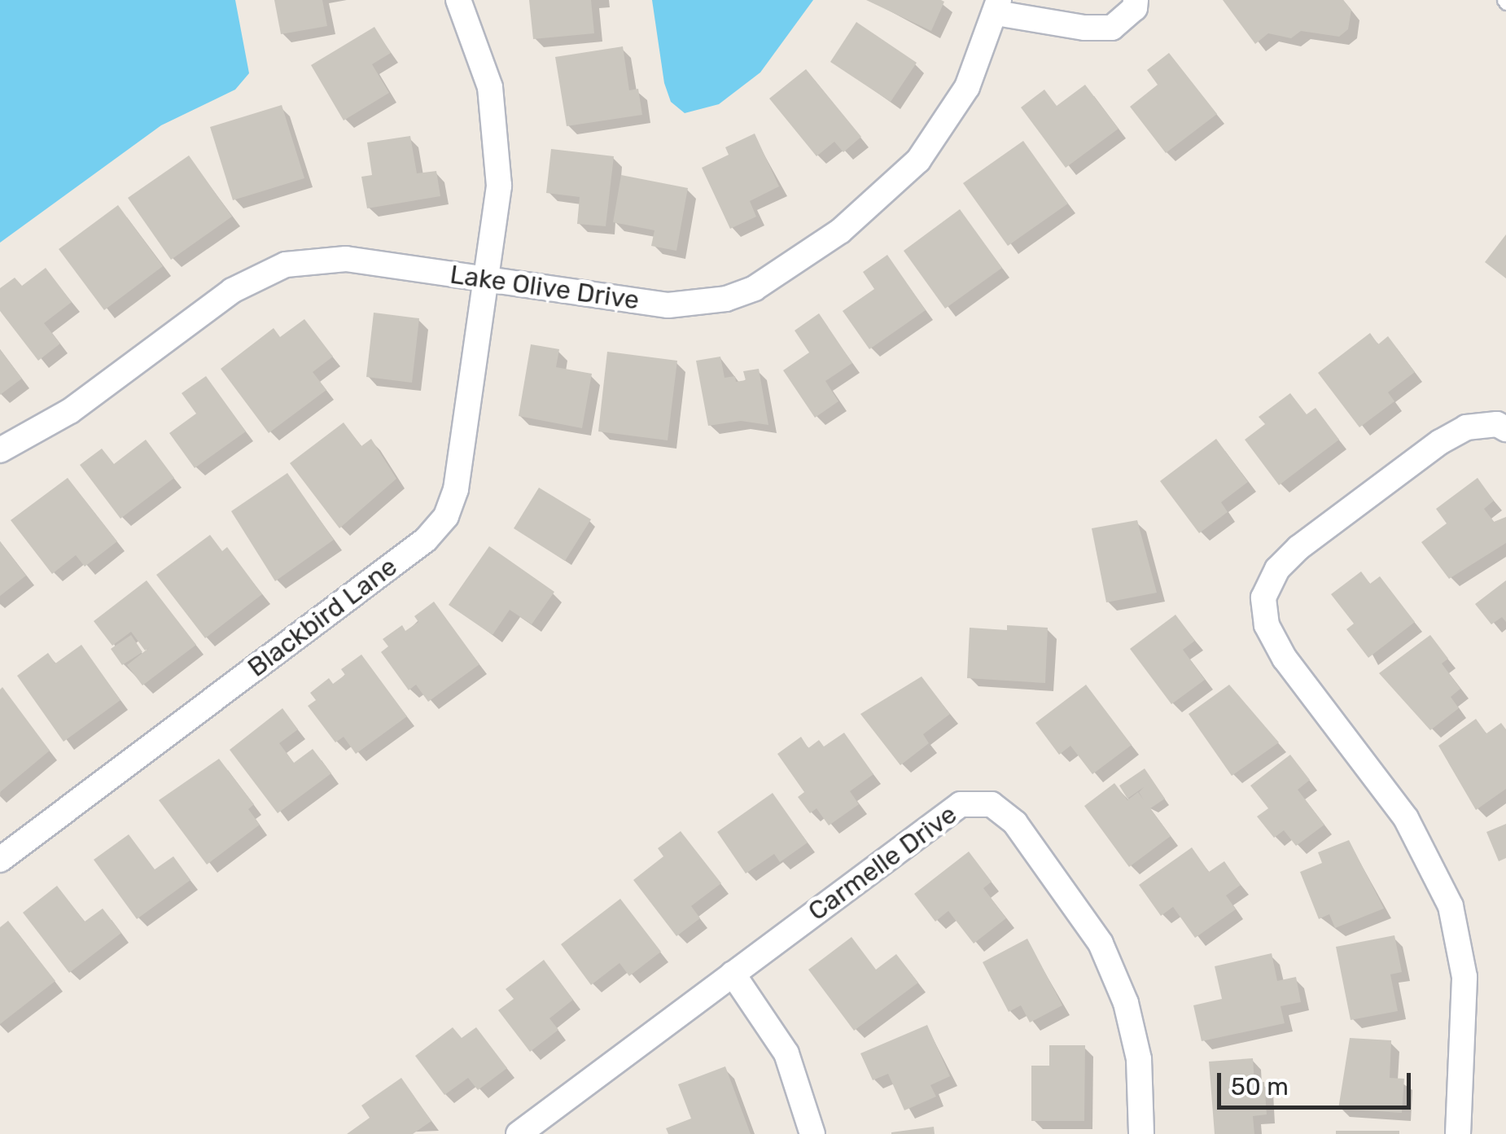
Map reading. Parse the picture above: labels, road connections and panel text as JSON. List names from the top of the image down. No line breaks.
{"streets":{"street":["Lake Olive Drive","Blackbird Lane","Carmelle Drive"]},"crossings":[["Lake Olive Drive","Blackbird Lane"]],"scale_bar":"50 m"}
